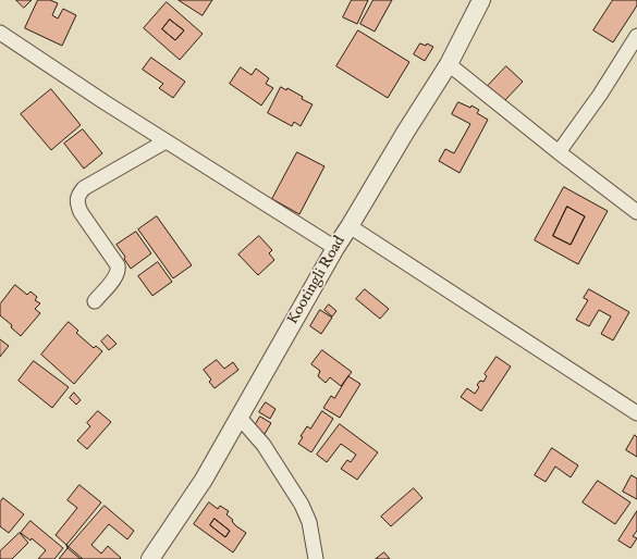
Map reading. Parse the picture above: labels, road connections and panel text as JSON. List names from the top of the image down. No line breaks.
{"streets":{"street":["Kootingli Road"]}}
